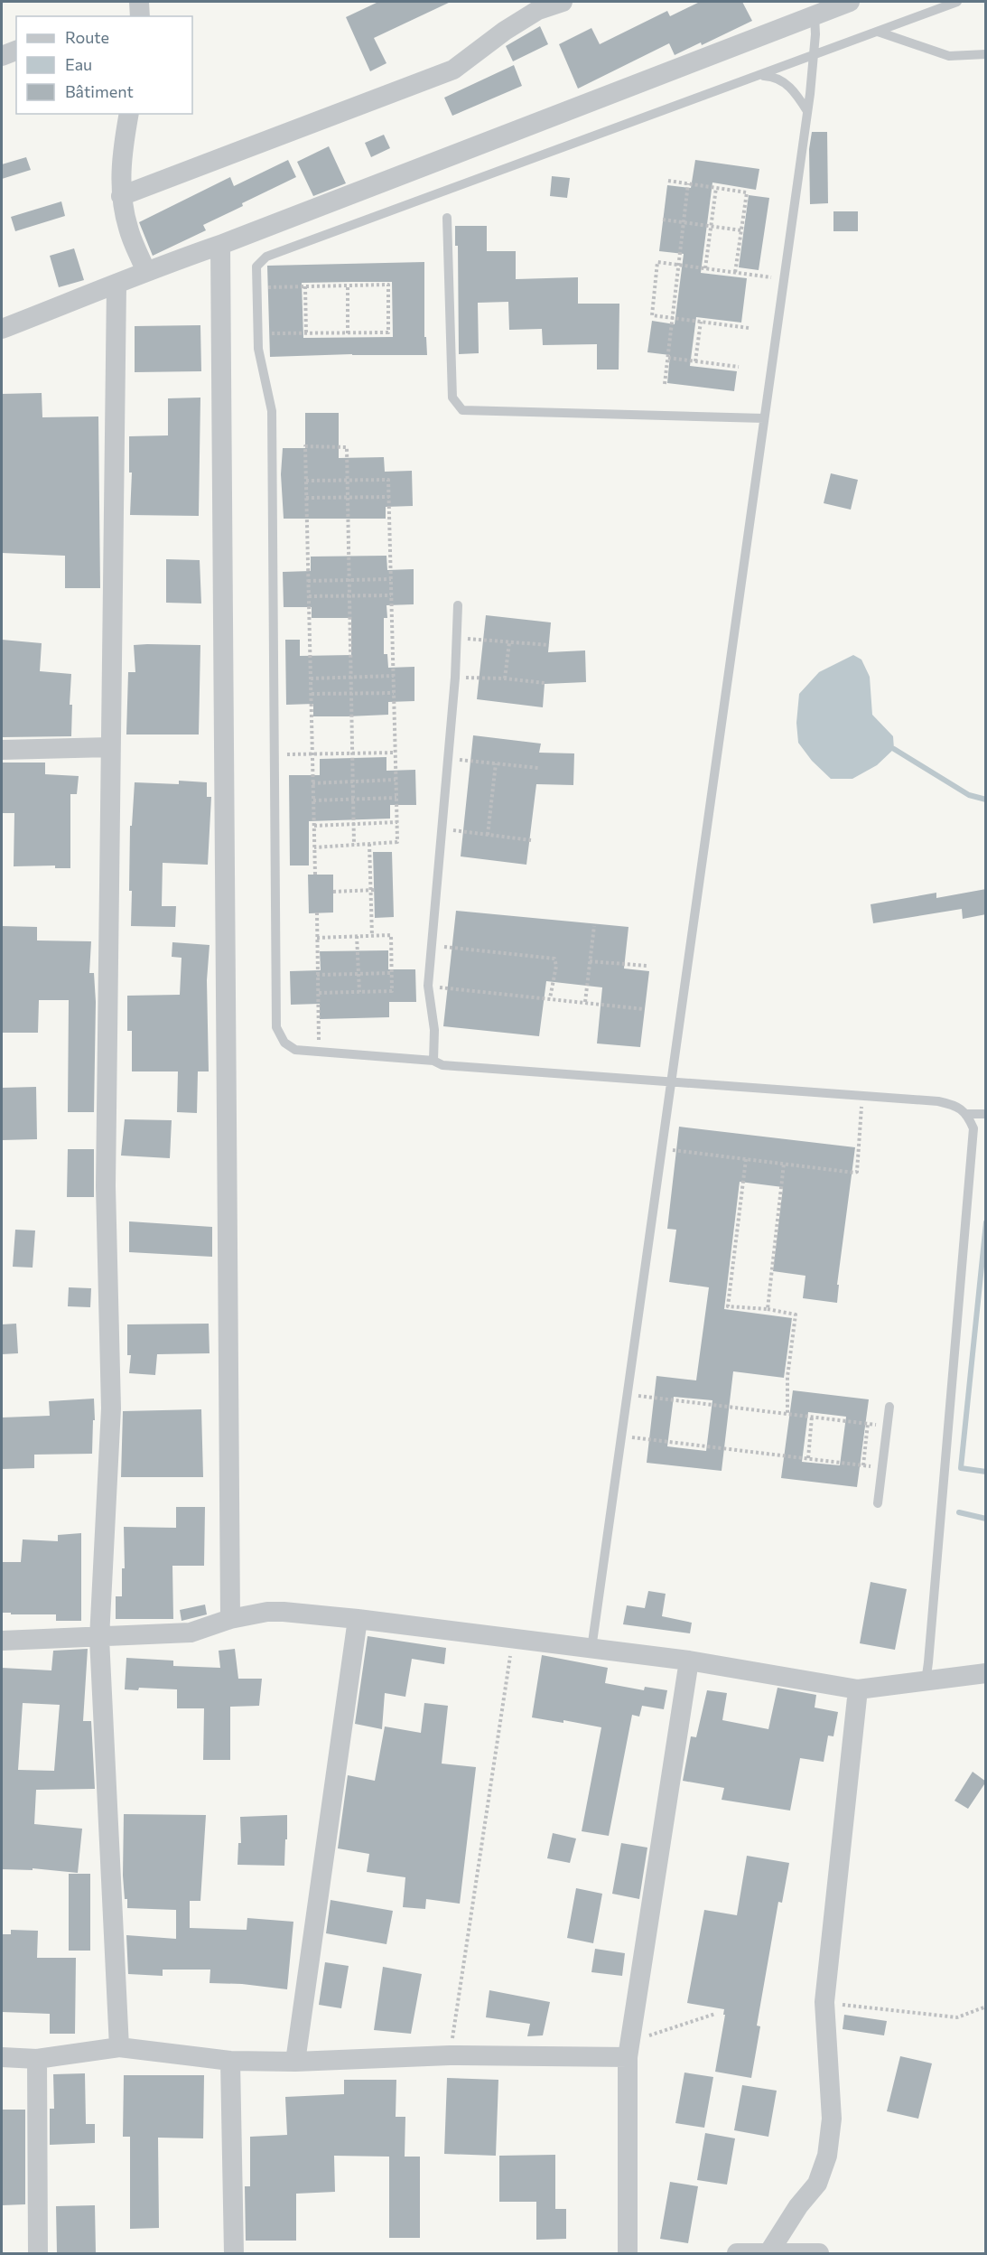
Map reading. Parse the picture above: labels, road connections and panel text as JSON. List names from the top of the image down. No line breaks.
{"legend":["Route","Eau","Bâtiment"]}
